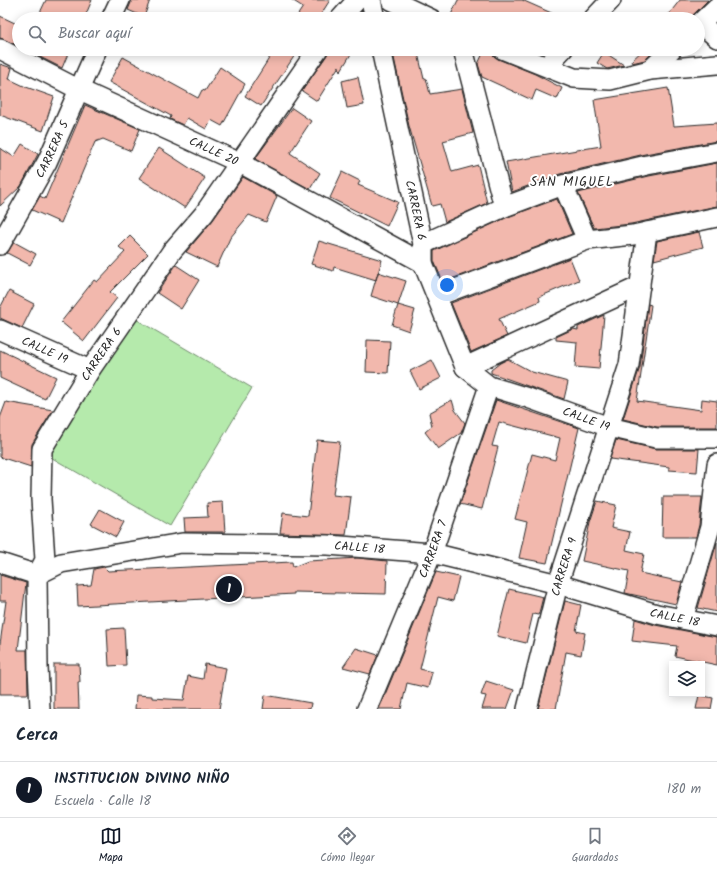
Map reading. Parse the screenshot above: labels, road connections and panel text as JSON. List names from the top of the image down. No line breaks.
{"streets":{"street":["CARRERA 5","CALLE 20","CARRERA 6","CALLE 19","CALLE 18","CARRERA 7","CARRERA 9"]},"crossings":[["CARRERA 5","CALLE 20"],["CALLE 20","CARRERA 6"],["CARRERA 6","CALLE 19"],["CARRERA 6","CALLE 18"],["CALLE 19","CARRERA 7"],["CALLE 19","CARRERA 9"],["CALLE 18","CARRERA 7"],["CALLE 18","CARRERA 9"]],"districts":["SAN MIGUEL"],"page":{"search":"Buscar aquí","pins":"1","heading":"Cerca","list":[{"mark":"1","name":"INSTITUCION DIVINO NIÑO","note":"Escuela · Calle 18","value":"180 m"}],"nav":["Mapa","Cómo llegar","Guardados"]}}
